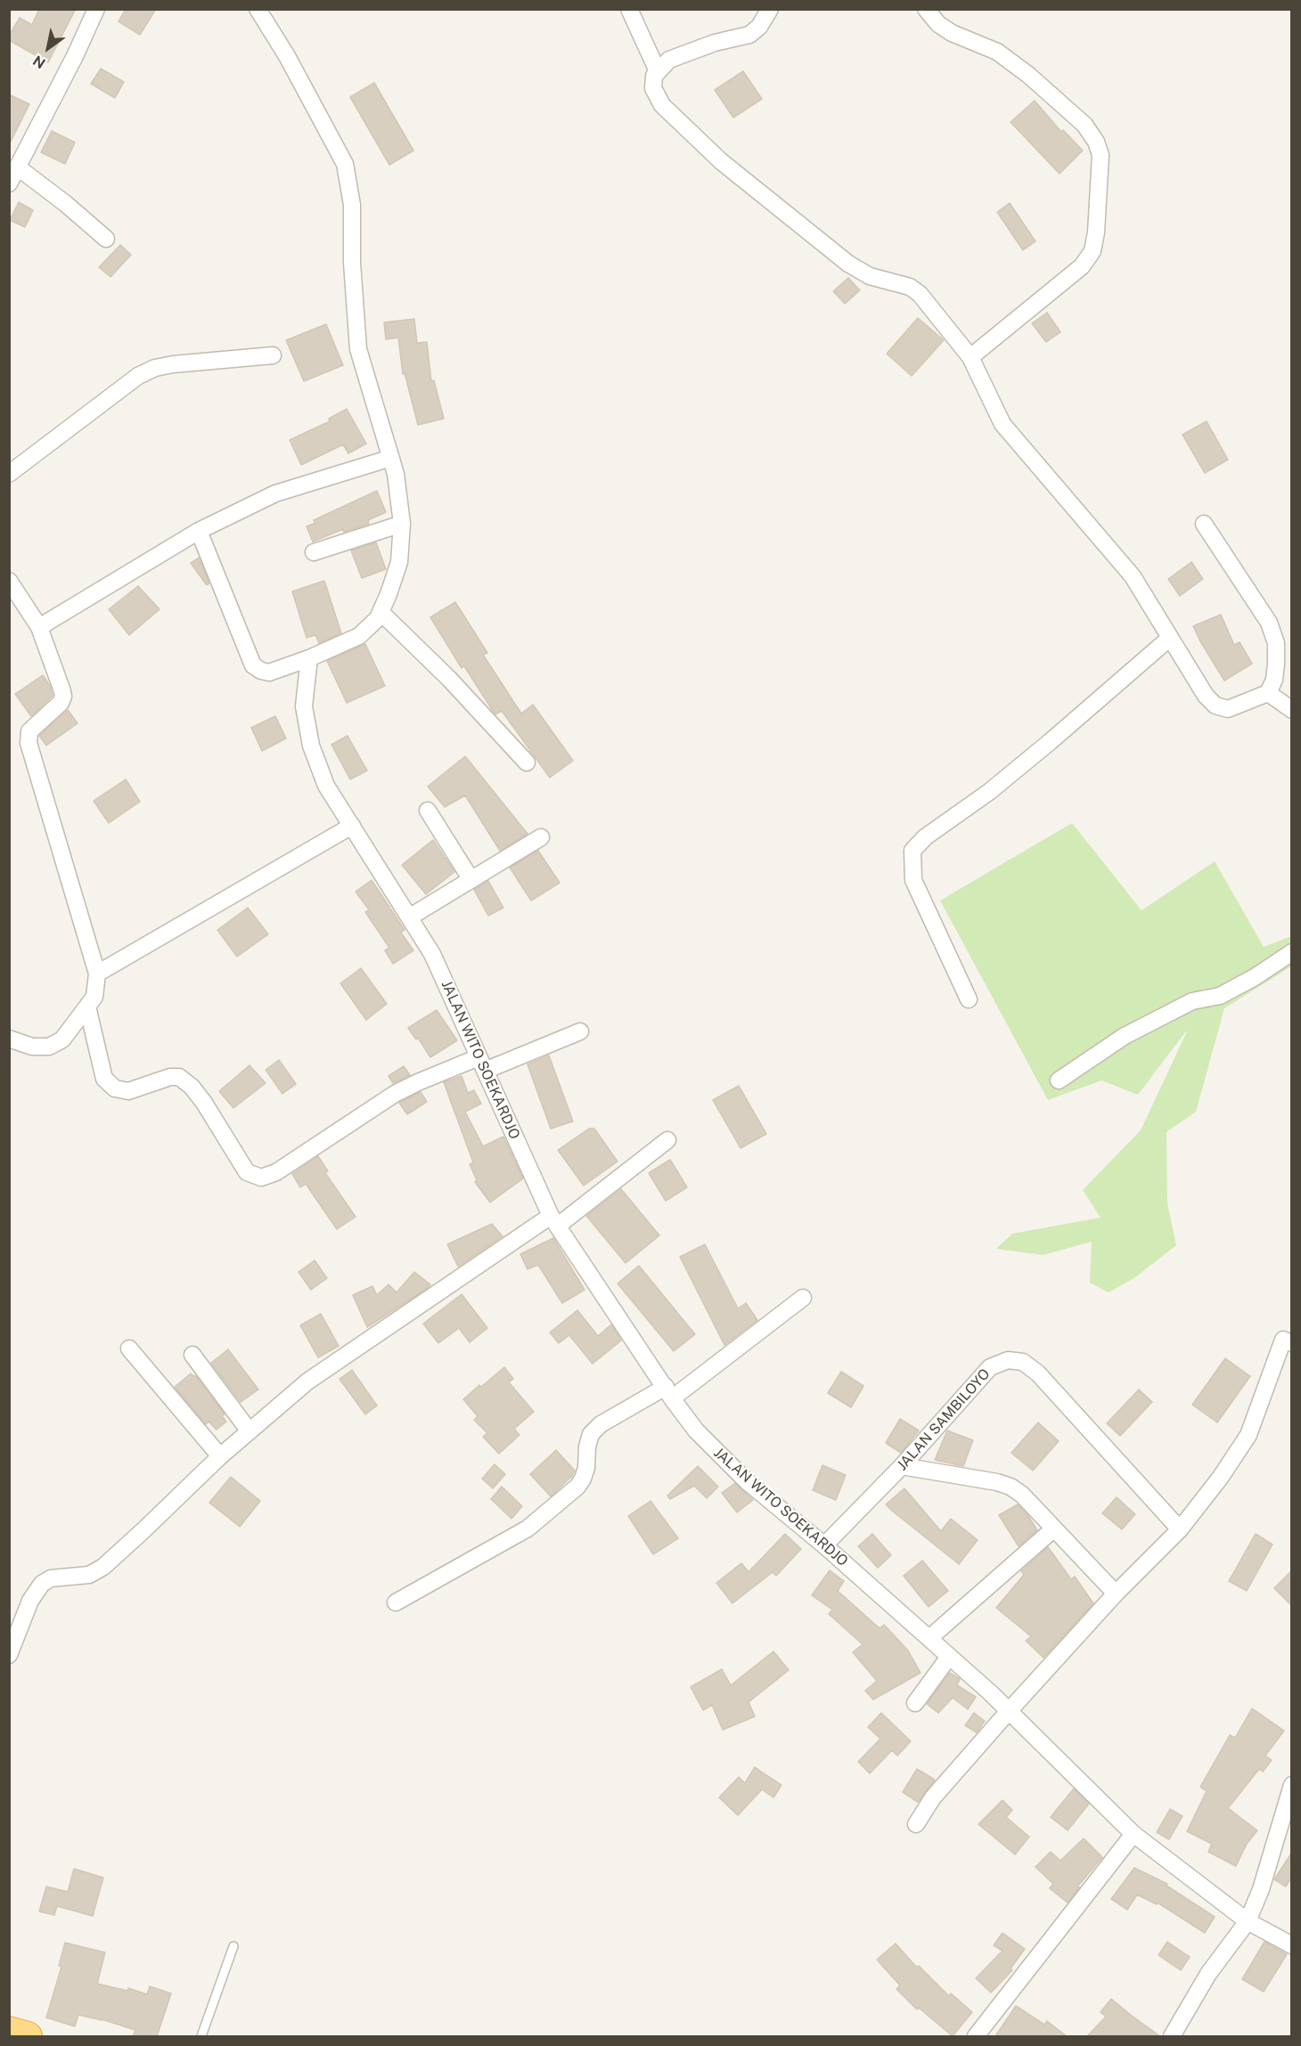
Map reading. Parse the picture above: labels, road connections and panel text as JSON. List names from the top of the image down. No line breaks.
{"streets":{"street":["JALAN WITO SOEKARDJO","JALAN SAMBILOYO"]},"crossings":[["JALAN WITO SOEKARDJO","JALAN SAMBILOYO"]],"north":"bottom left"}
